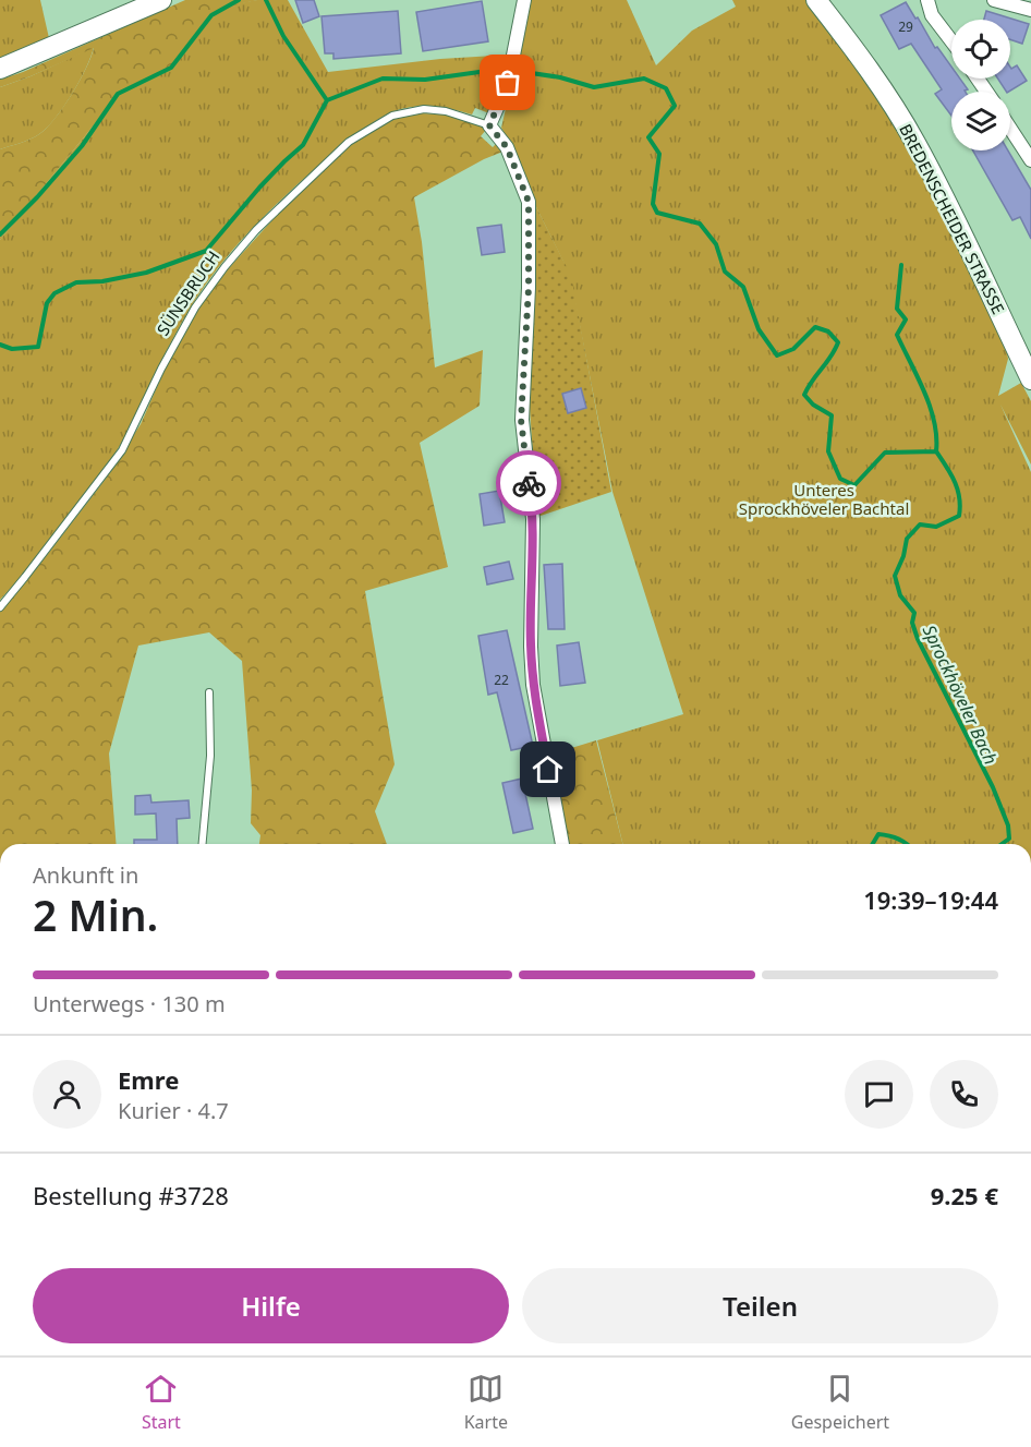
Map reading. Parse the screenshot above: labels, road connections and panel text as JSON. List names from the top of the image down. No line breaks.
{"streets":{"main road":["BREDENSCHEIDER STRASSE"],"lane":["SÜNSBRUCH"]},"water":["Sprockhöveler Bach"],"parks":["Unteres Sprockhöveler Bachtal"],"house_numbers":["29","22"],"page":{"heading":["2 Min.","Ankunft in","19:39–19:44"],"panel":["Emre","Kurier · 4.7","Bestellung #3728","9.25 €"],"bar":"Unterwegs · 130 m","buttons":["Hilfe","Teilen"],"tabs":["Start","Karte","Gespeichert"]}}
